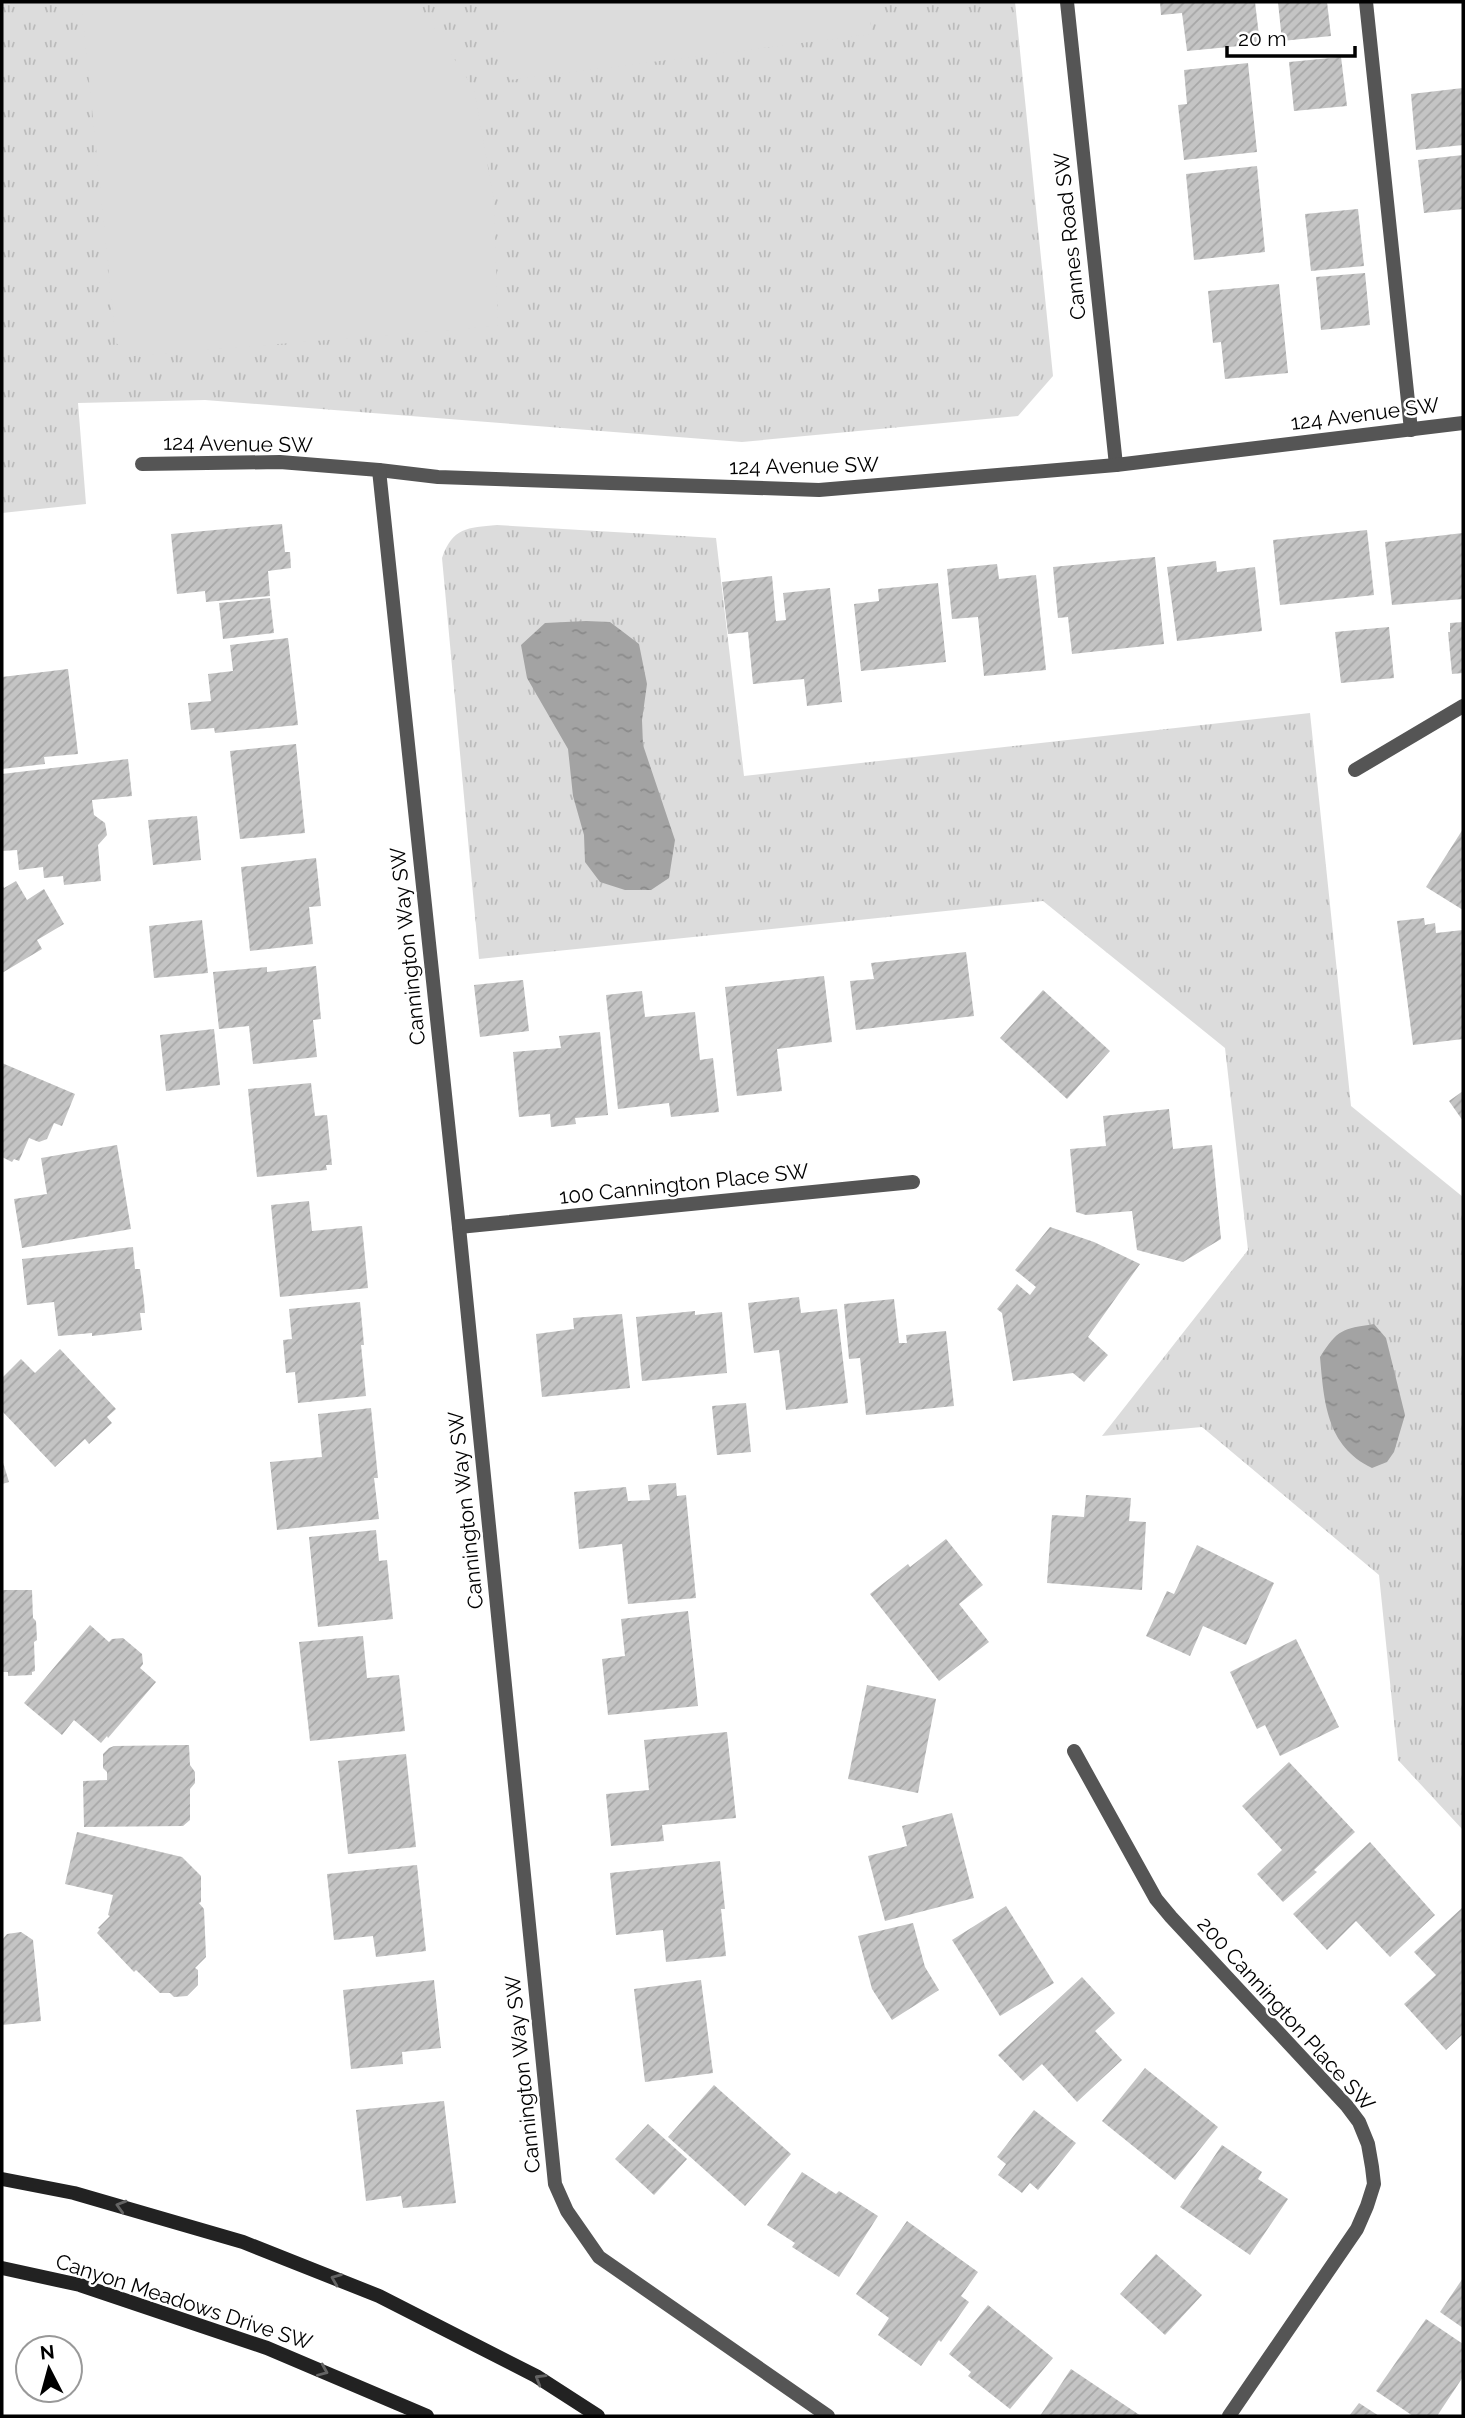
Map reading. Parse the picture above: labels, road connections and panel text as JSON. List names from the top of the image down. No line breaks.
{"streets":{"main road":["Canyon Meadows Drive SW"],"street":["Cannes Road SW","124 Avenue SW","Cannington Way SW","100 Cannington Place SW","200 Cannington Place SW"]},"crossings":[["Cannes Road SW","124 Avenue SW"],["124 Avenue SW","Cannington Way SW"],["Cannington Way SW","100 Cannington Place SW"]],"scale_bar":"20 m","north":"top"}
